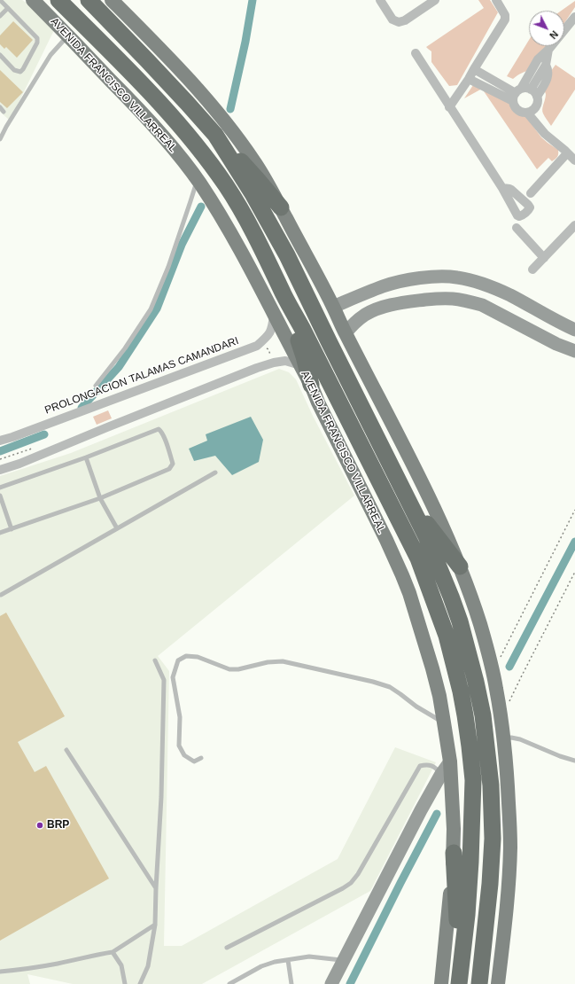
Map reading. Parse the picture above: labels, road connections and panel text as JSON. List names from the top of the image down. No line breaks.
{"streets":{"highway":["AVENIDA FRANCISCO VILLARREAL"],"street":["PROLONGACION TALAMAS CAMANDARI"]},"crossings":[["AVENIDA FRANCISCO VILLARREAL","PROLONGACION TALAMAS CAMANDARI"]],"places":["BRP"],"north":"bottom right"}
